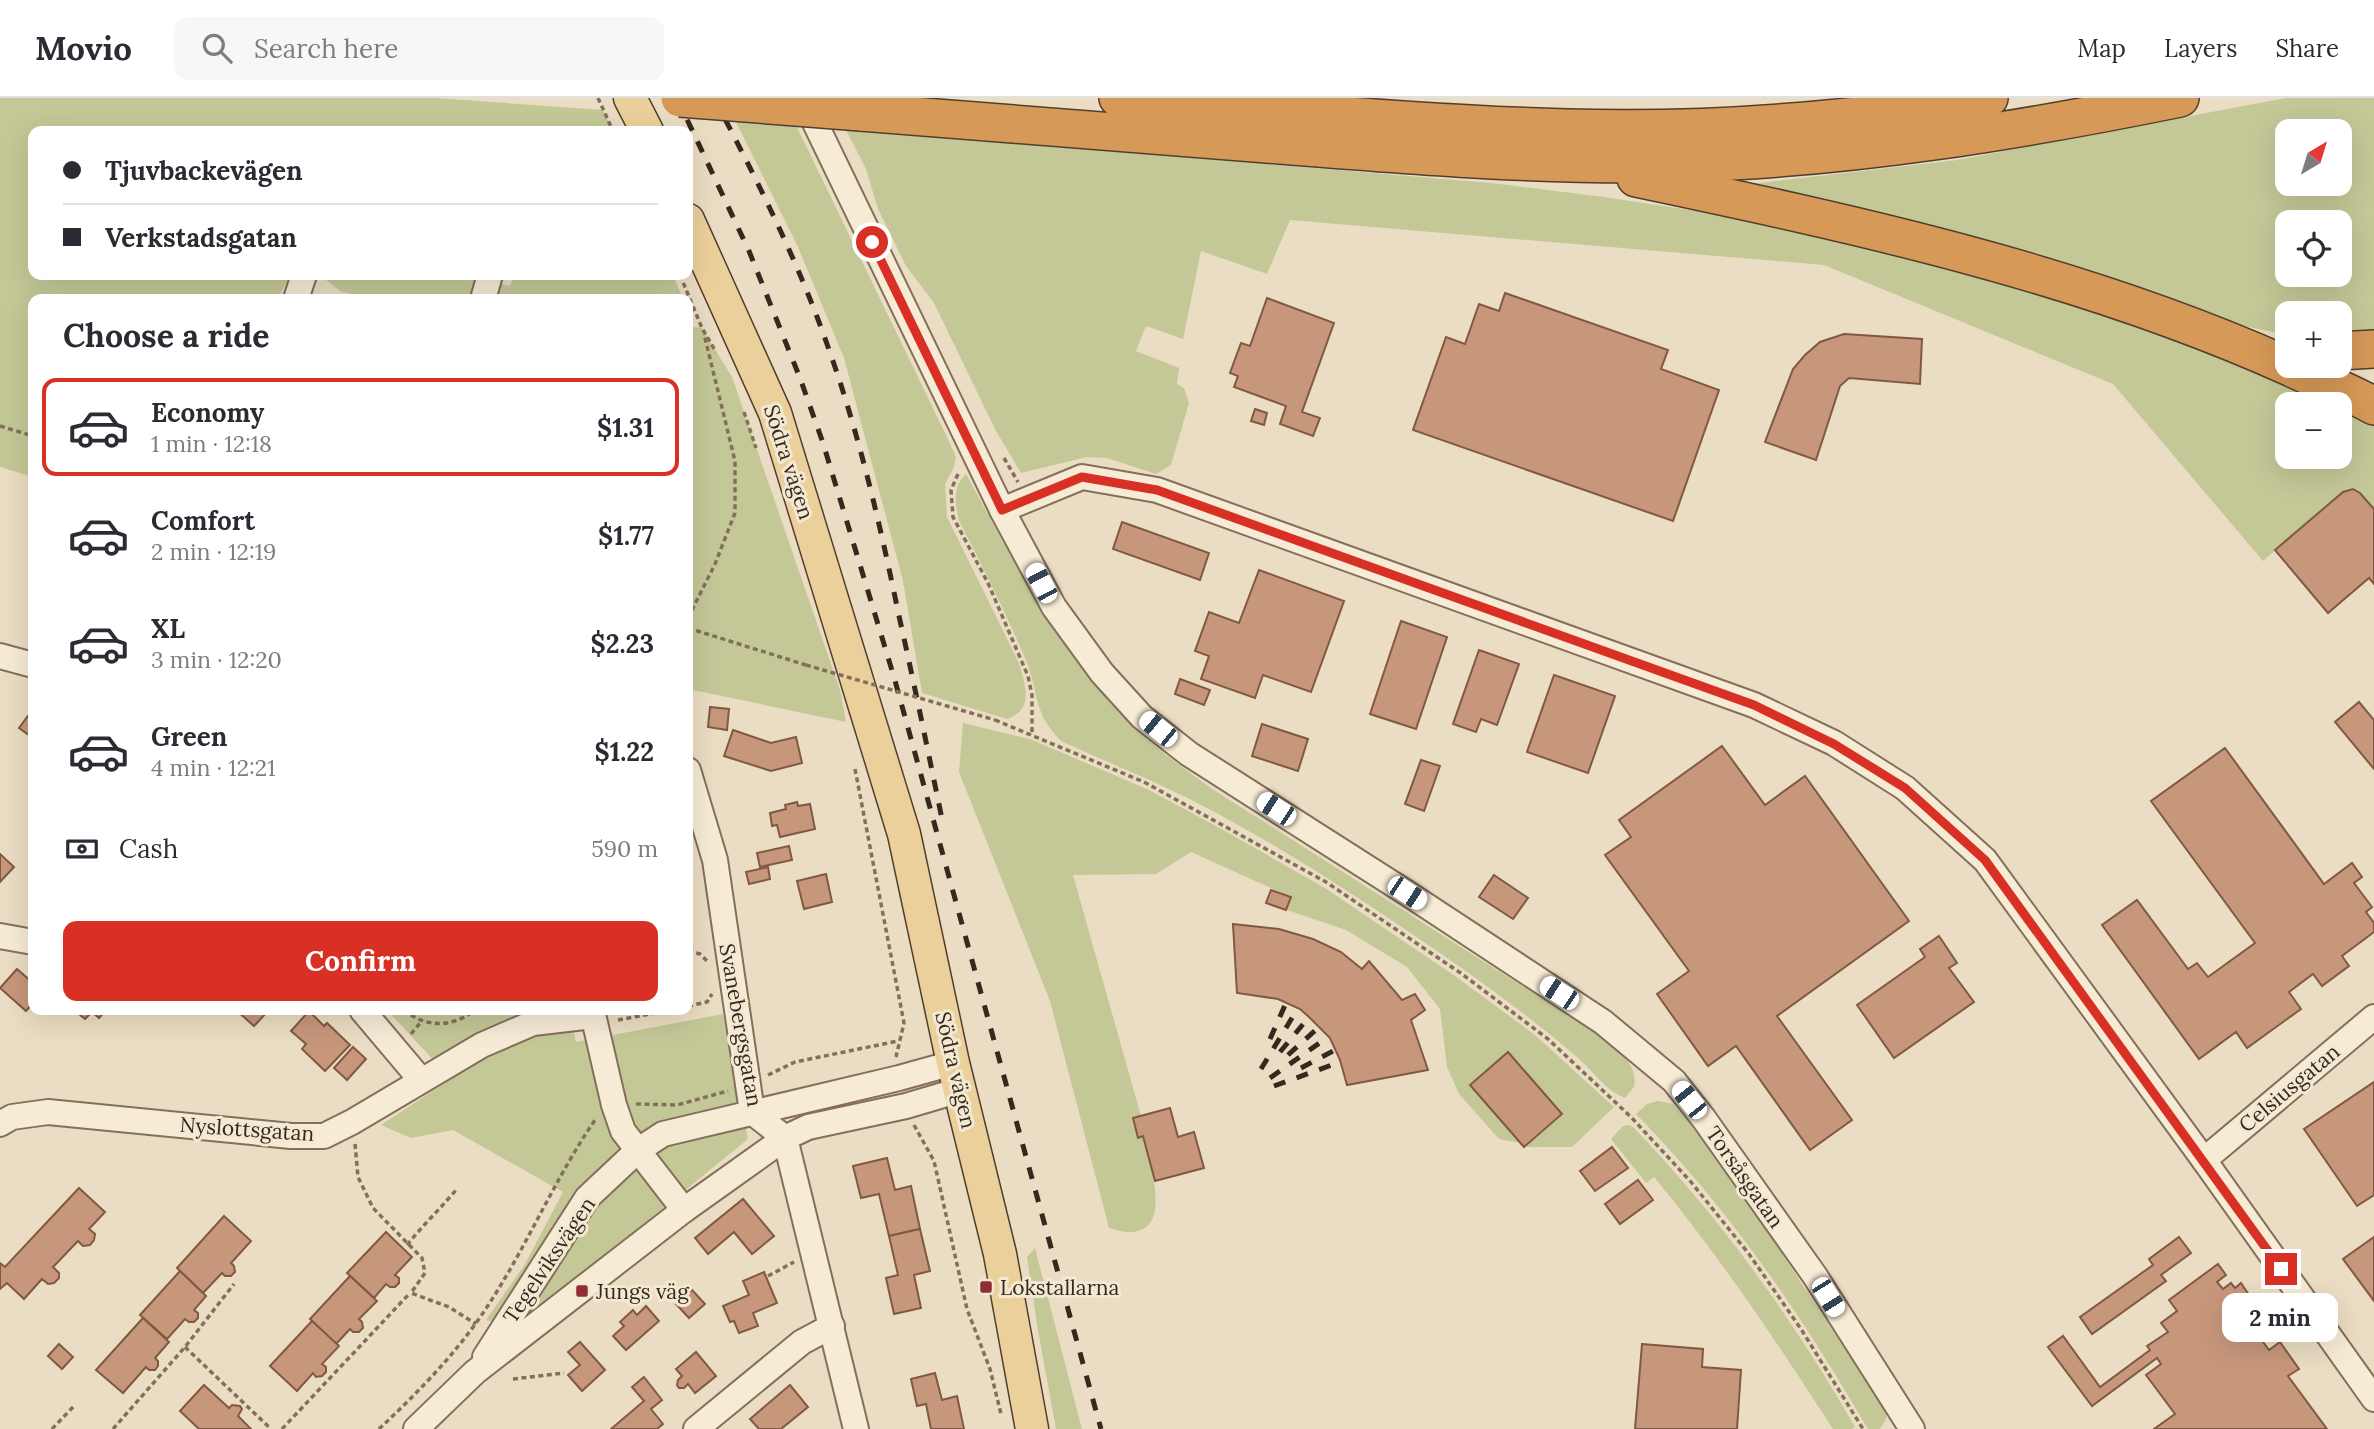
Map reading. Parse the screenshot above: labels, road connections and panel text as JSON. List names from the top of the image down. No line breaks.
{"streets":{"main road":["Södra vägen"],"street":["Svanebergsgatan","Celsiusgatan","Nyslottsgatan","Torsåsgatan","Tegelviksvägen"]},"crossings":[["Södra vägen","Tegelviksvägen"],["Svanebergsgatan","Tegelviksvägen"]],"places":{"transit":["Lokstallarna","Jungs väg"]},"north":"top right","page":{"header":"Movio","search":"Search here","nav":["Map","Layers","Share"],"map_buttons":["+","−"],"banner":["Tjuvbackevägen","Verkstadsgatan"],"heading":"Choose a ride","list":[{"name":"Economy","note":"1 min · 12:18","value":"$1.31"},{"name":"Comfort","note":"2 min · 12:19","value":"$1.77"},{"name":"XL","note":"3 min · 12:20","value":"$2.23"},{"name":"Green","note":"4 min · 12:21","value":"$1.22"}],"pay":["Cash","590 m"],"buttons":"Confirm","bubble":"2 min"}}
